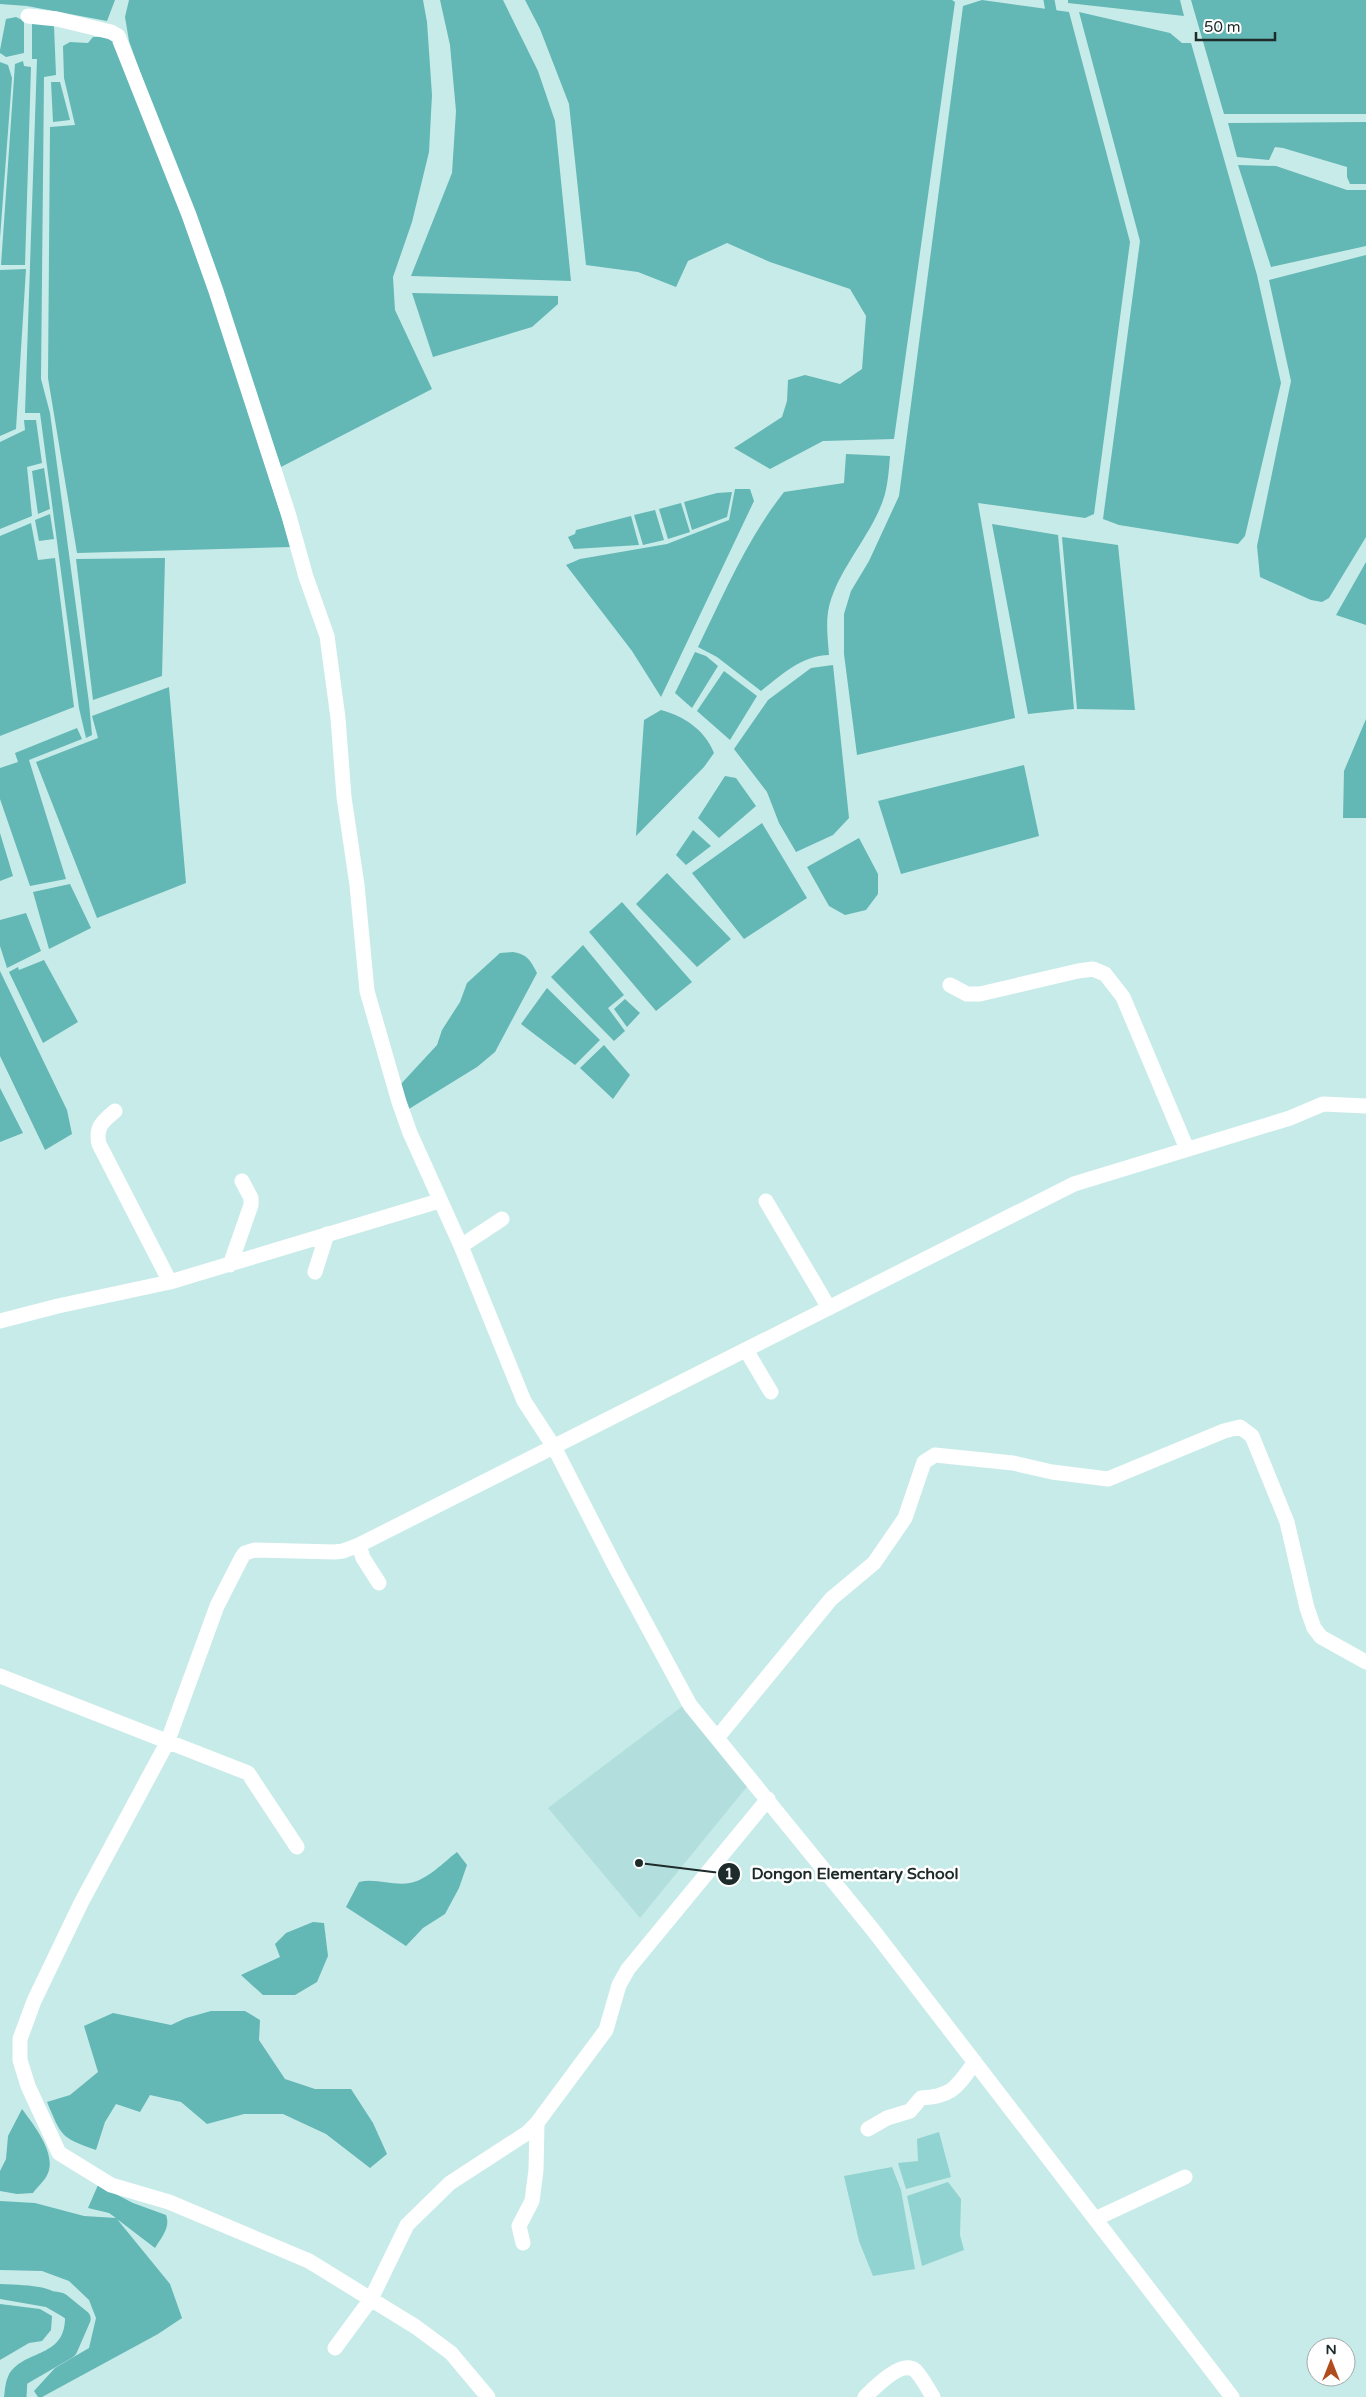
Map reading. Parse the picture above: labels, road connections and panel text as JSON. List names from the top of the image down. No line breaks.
{"places":["Dongon Elementary School"],"scale_bar":"50 m","north":"top"}
